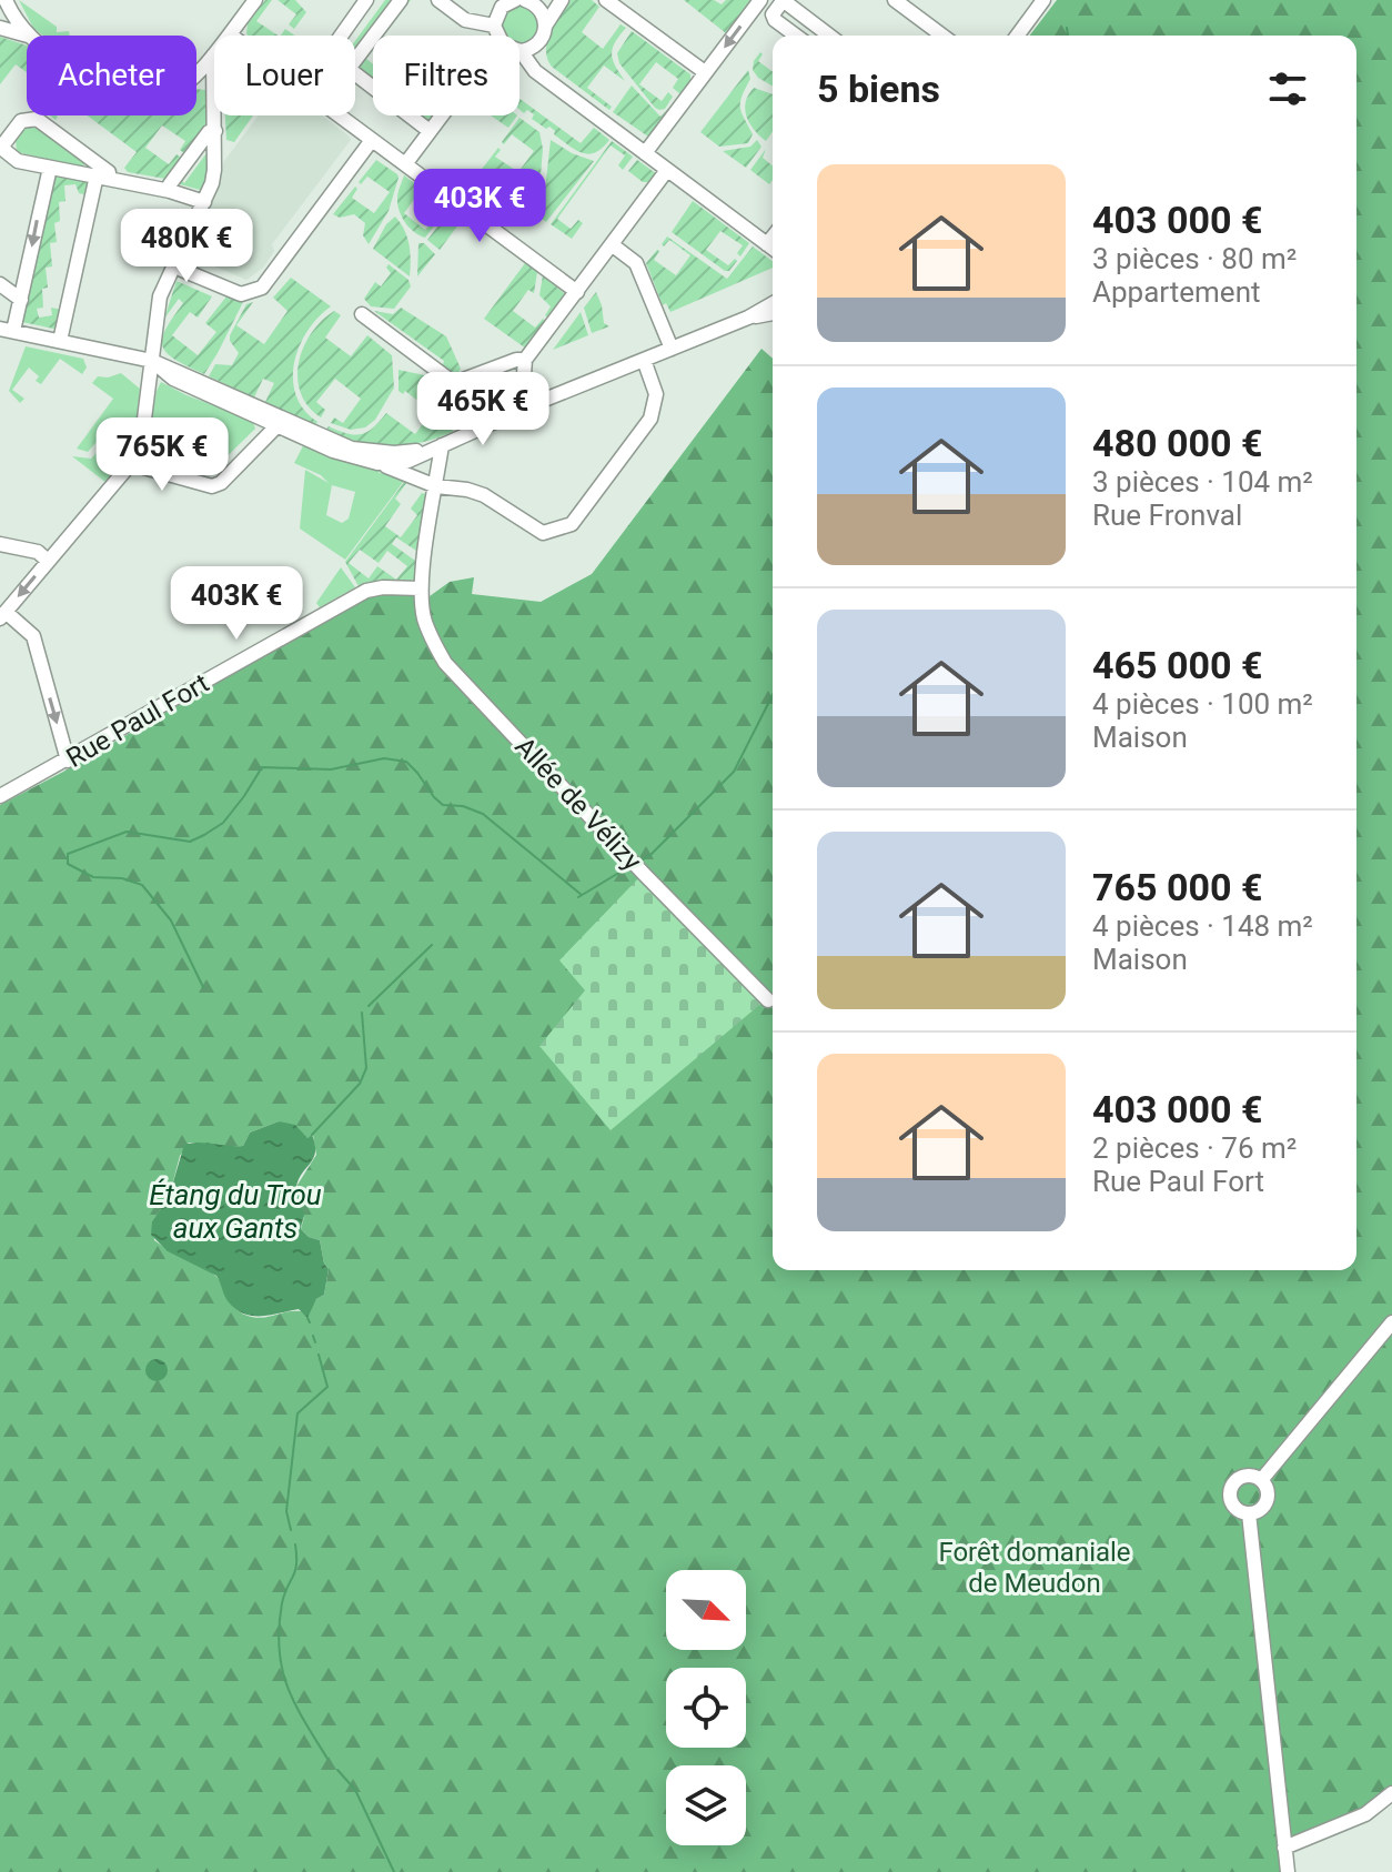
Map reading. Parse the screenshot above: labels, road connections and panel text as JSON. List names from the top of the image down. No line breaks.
{"streets":{"street":["Rue Paul Fort","Allée de Vélizy"]},"crossings":[["Rue Paul Fort","Allée de Vélizy"]],"water":["Étang du Trou aux Gants"],"parks":["Forêt domaniale de Meudon"],"north":"bottom right","page":{"chip":["Acheter","Louer","Filtres"],"heading":"5 biens","list":[{"name":"403 000 €","note":"3 pièces · 80 m² · Appartement"},{"name":"480 000 €","note":"3 pièces · 104 m² · Rue Fronval"},{"name":"465 000 €","note":"4 pièces · 100 m² · Maison"},{"name":"765 000 €","note":"4 pièces · 148 m² · Maison"},{"name":"403 000 €","note":"2 pièces · 76 m² · Rue Paul Fort"}],"price":["403K €","480K €","465K €","765K €","403K €"]}}
